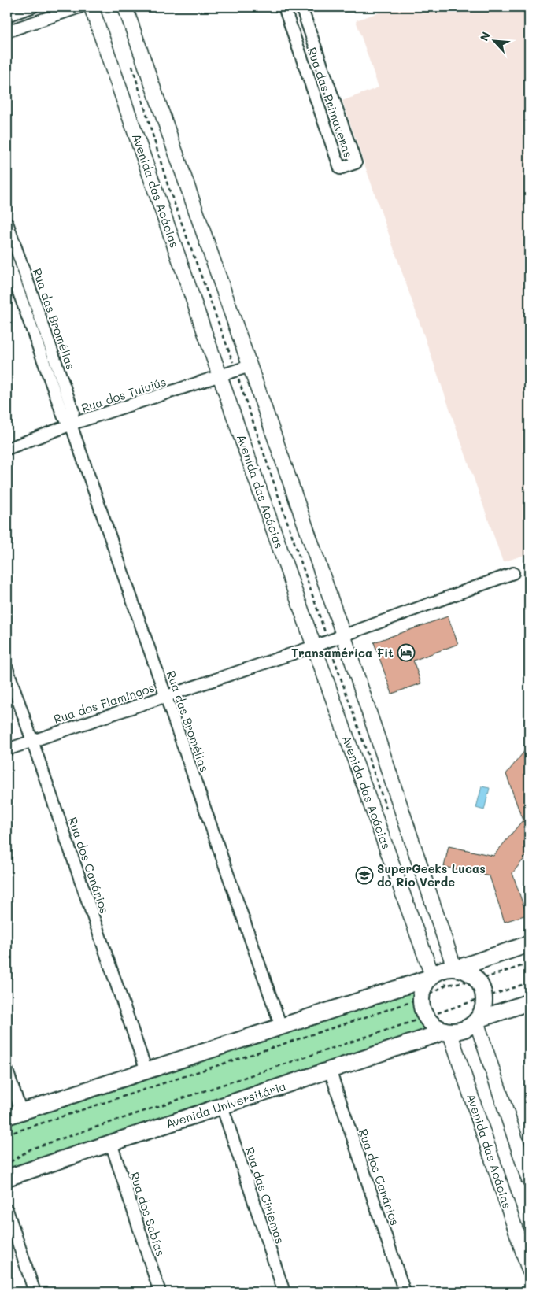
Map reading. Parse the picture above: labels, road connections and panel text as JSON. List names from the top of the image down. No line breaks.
{"streets":{"main road":["Avenida Universitária"],"street":["Rua das Primaveras","Avenida das Acácias","Rua das Bromélias","Rua dos Tuiuiús","Rua dos Flamingos","Rua dos Canários","Rua das Ciriemas","Rua dos Sabías"]},"crossings":[["Avenida das Acácias","Rua dos Tuiuiús"],["Avenida das Acácias","Rua dos Flamingos"],["Avenida das Acácias","Avenida Universitária"],["Rua das Bromélias","Rua dos Tuiuiús"],["Rua das Bromélias","Rua dos Flamingos"],["Rua dos Flamingos","Rua dos Canários"],["Rua dos Canários","Avenida Universitária"],["Avenida Universitária","Rua das Ciriemas"],["Avenida Universitária","Rua dos Sabías"]],"places":{"hotel":["Transamérica Fit"],"school or university":["SuperGeeks Lucas do Rio Verde"]},"north":"top left"}
